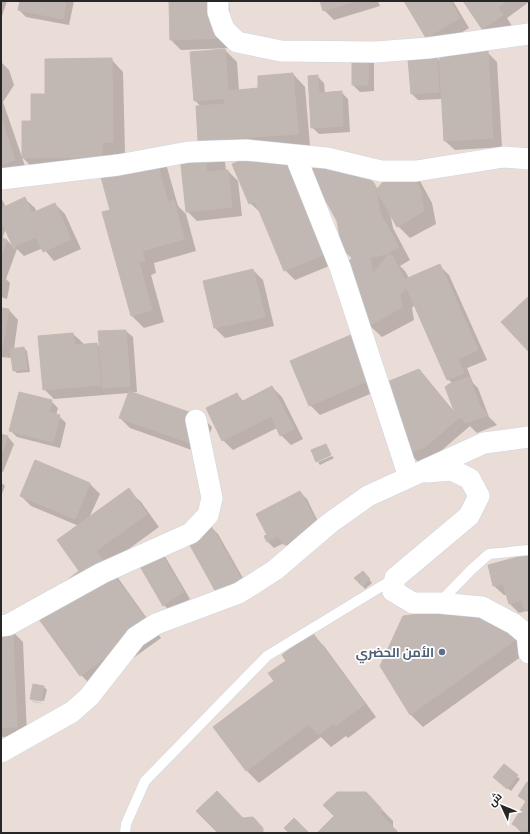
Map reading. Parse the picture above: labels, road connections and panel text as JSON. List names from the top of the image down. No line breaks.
{"places":["الأمن الحضري"],"north":"top left"}
